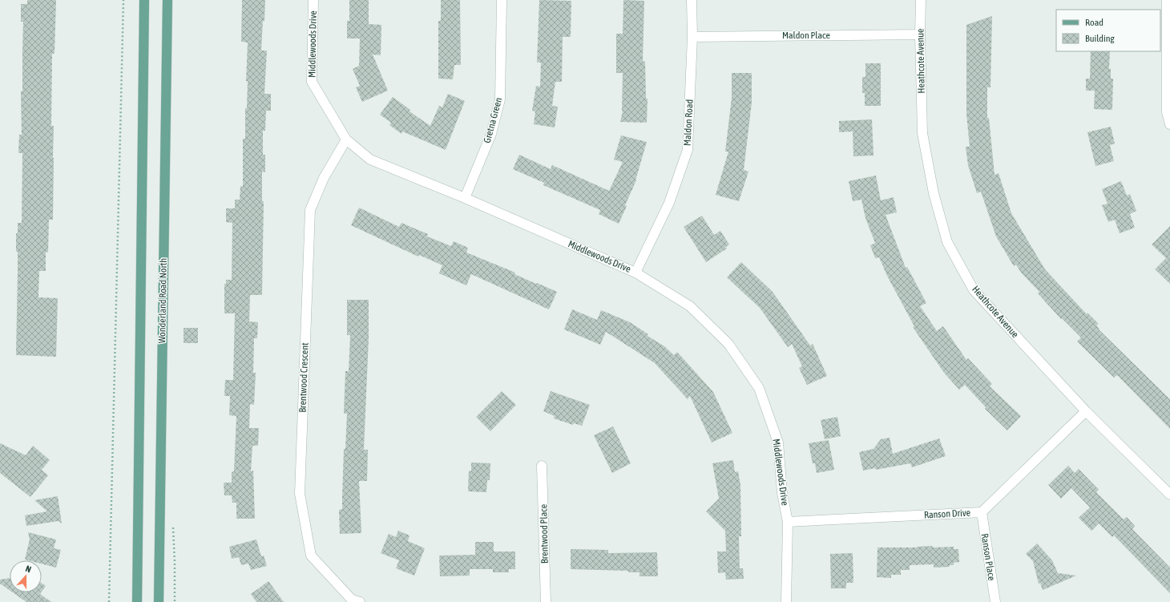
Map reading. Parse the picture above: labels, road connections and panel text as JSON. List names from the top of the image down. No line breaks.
{"streets":{"main road":["Wonderland Road North"],"street":["Maldon Place","Middlewoods Drive","Heathcote Avenue","Gretna Green","Maldon Road","Brentwood Crescent","Ranson Drive","Brentwood Place","Ranson Place"]},"crossings":[["Maldon Place","Heathcote Avenue"],["Maldon Place","Maldon Road"],["Middlewoods Drive","Gretna Green"],["Middlewoods Drive","Maldon Road"],["Middlewoods Drive","Brentwood Crescent"],["Middlewoods Drive","Ranson Drive"],["Heathcote Avenue","Ranson Drive"],["Ranson Drive","Ranson Place"]],"legend":["Road","Building"],"north":"top"}
